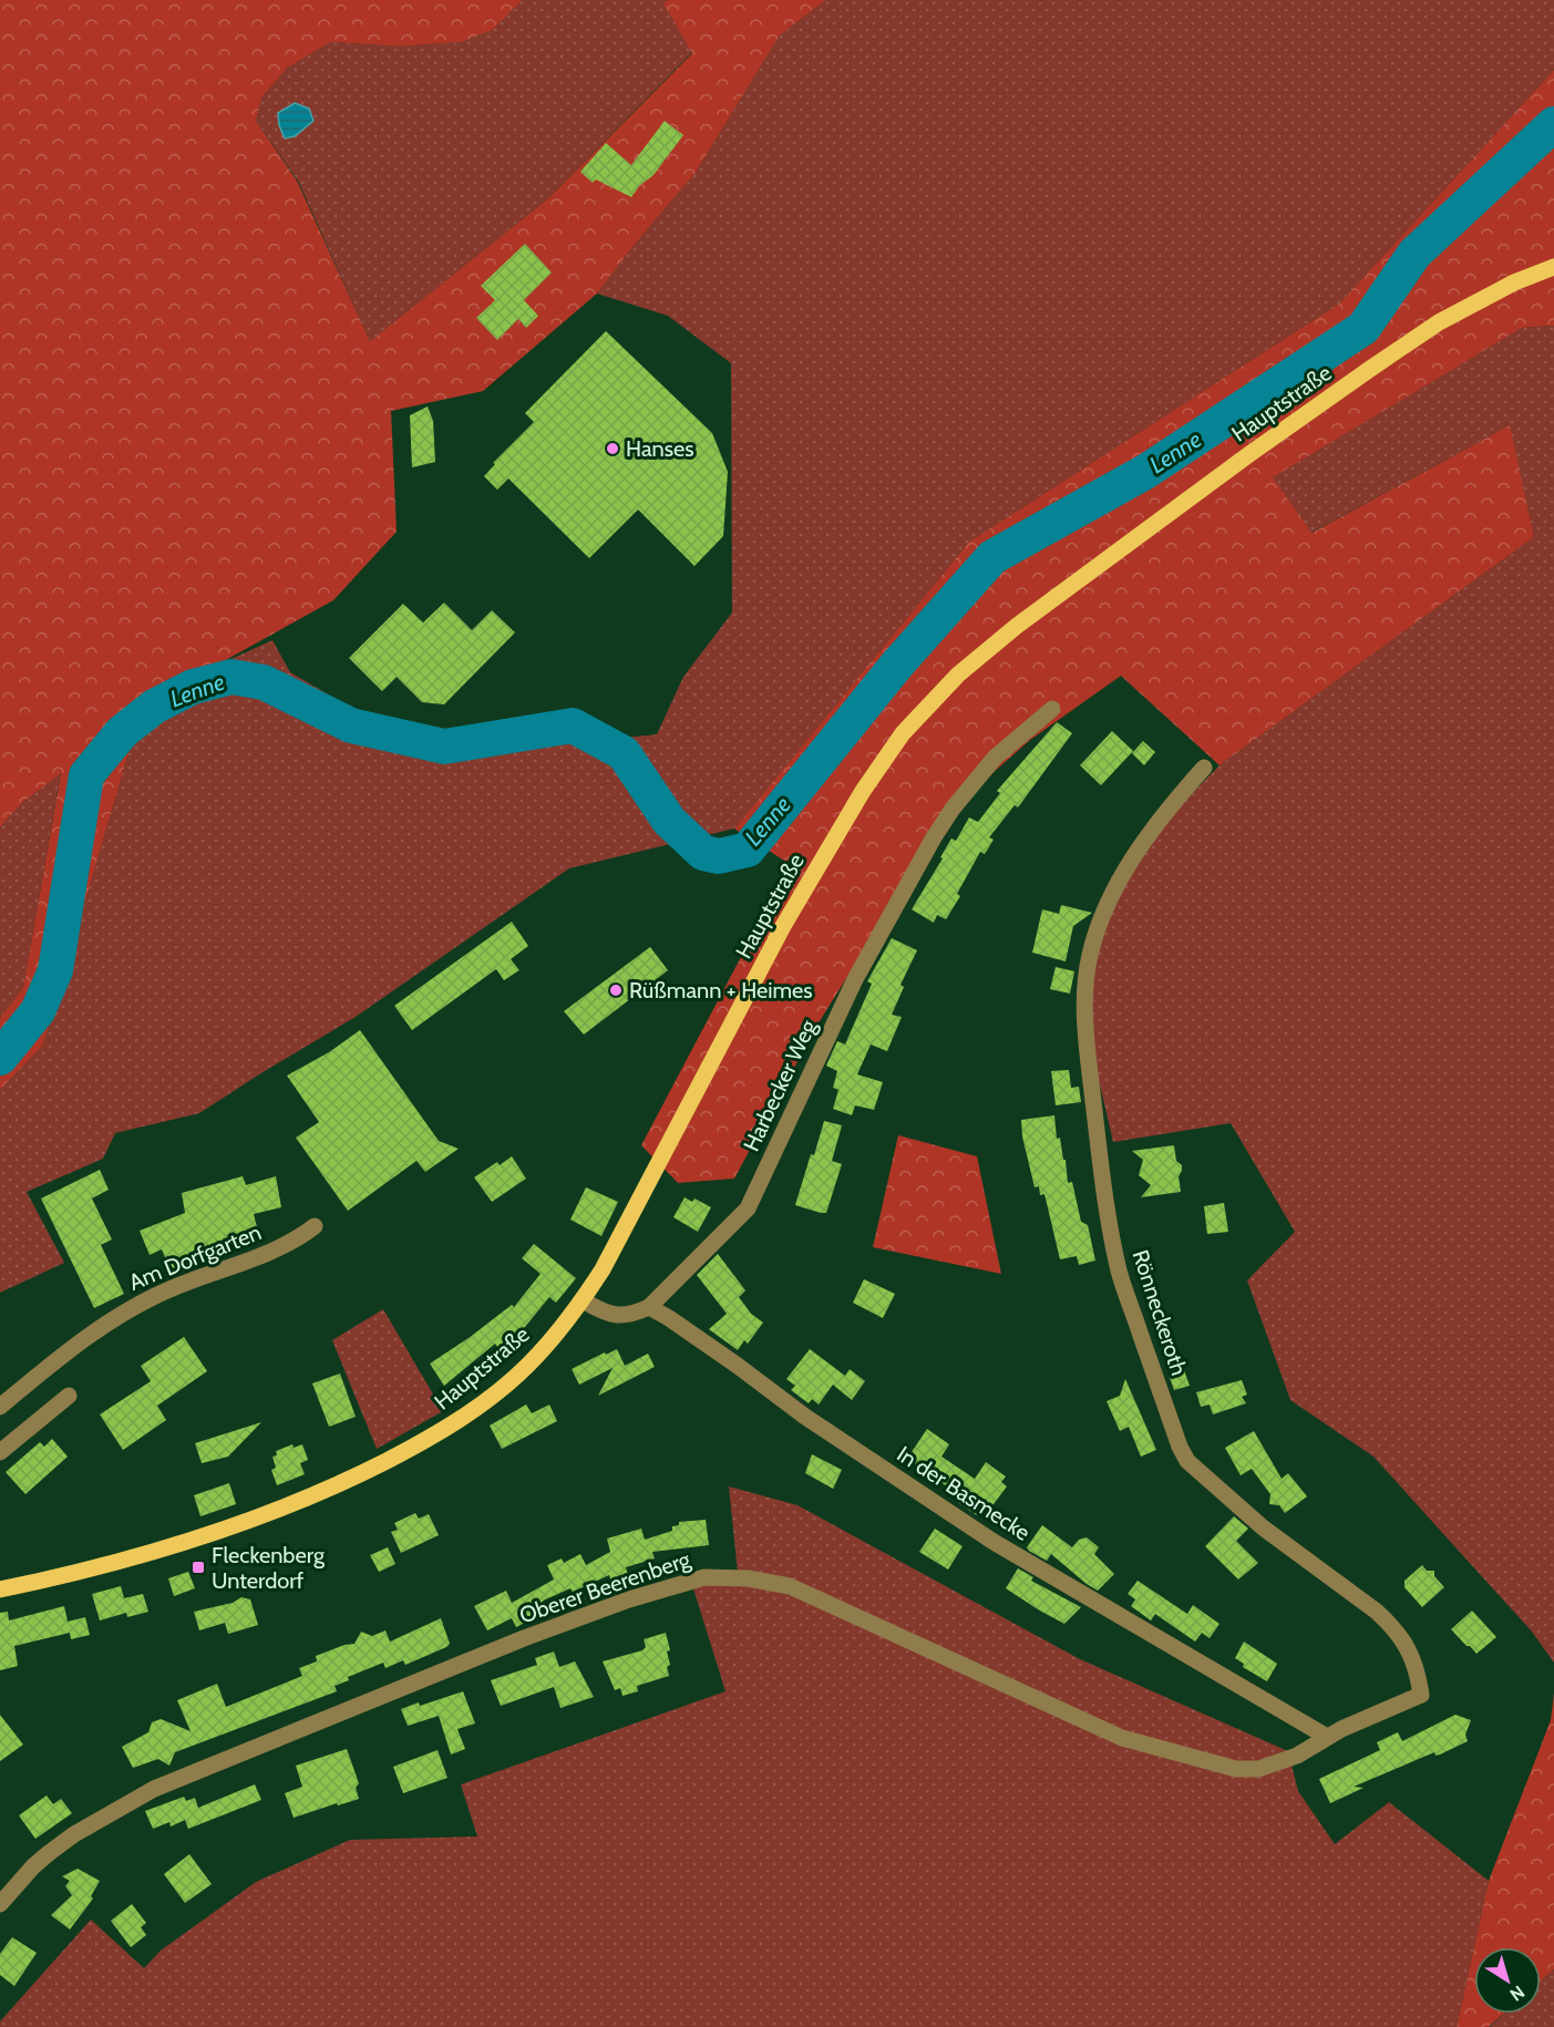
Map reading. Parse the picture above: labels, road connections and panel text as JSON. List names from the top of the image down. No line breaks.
{"streets":{"main road":["Hauptstraße"],"street":["Harbecker Weg","Am Dorfgarten","Rönneckeroth","In der Basmecke","Oberer Beerenberg"]},"crossings":[["Harbecker Weg","In der Basmecke"],["Rönneckeroth","In der Basmecke"],["Rönneckeroth","Oberer Beerenberg"],["In der Basmecke","Oberer Beerenberg"]],"water":["Lenne"],"places":{"other":["Hanses","Rüßmann + Heimes"],"transit":["Fleckenberg Unterdorf"]},"north":"bottom right"}
